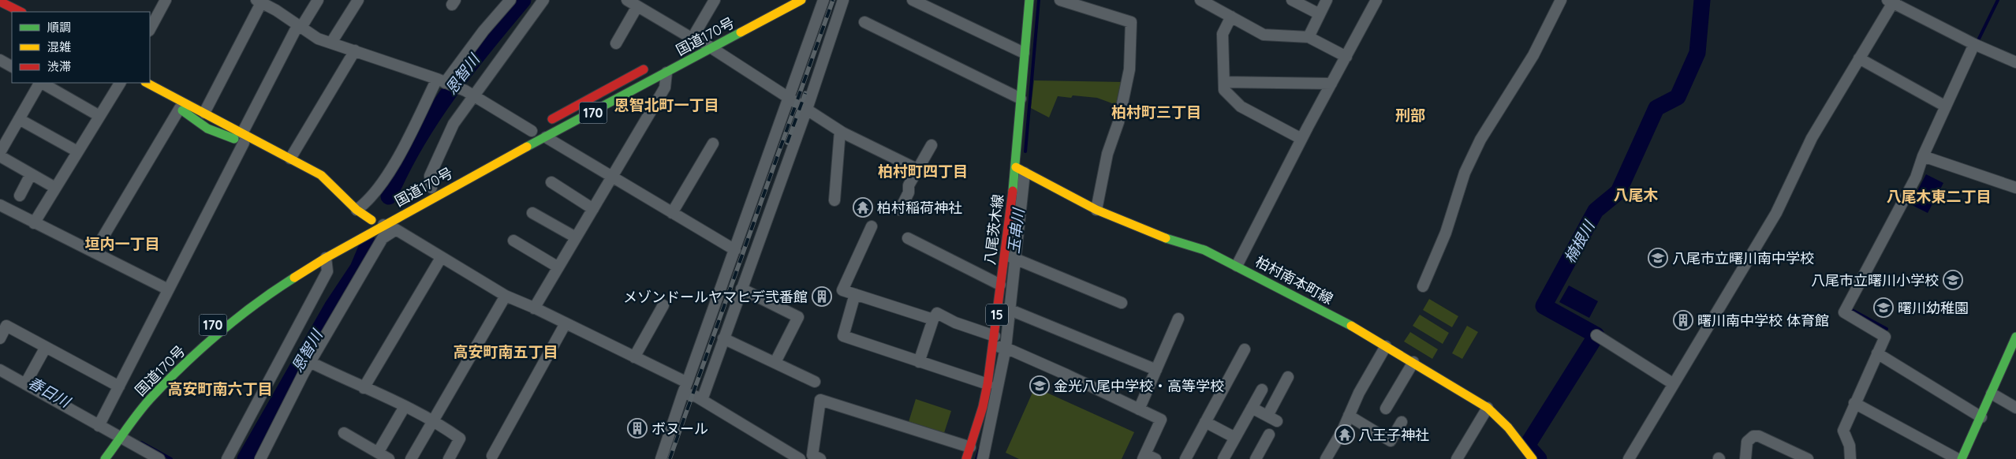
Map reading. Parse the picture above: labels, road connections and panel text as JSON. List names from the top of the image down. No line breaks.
{"streets":{"main road":["国道170号","170","八尾茨木線","柏村南本町線","15"]},"districts":["恩智北町一丁目","柏村町三丁目","刑部","柏村町四丁目","八尾木","八尾木東二丁目","垣内一丁目","高安町南五丁目","高安町南六丁目"],"water":["恩智川","玉串川","楠根川","春日川"],"places":{"temple":["柏村稲荷神社","八王子神社"],"school or university":["八尾市立曙川南中学校","八尾市立曙川小学校","曙川幼稚園","金光八尾中学校・高等学校"],"building":["メゾンドールヤマヒデ弐番館","曙川南中学校 体育館","ボヌール"]},"legend":["順調","混雑","渋滞"]}
